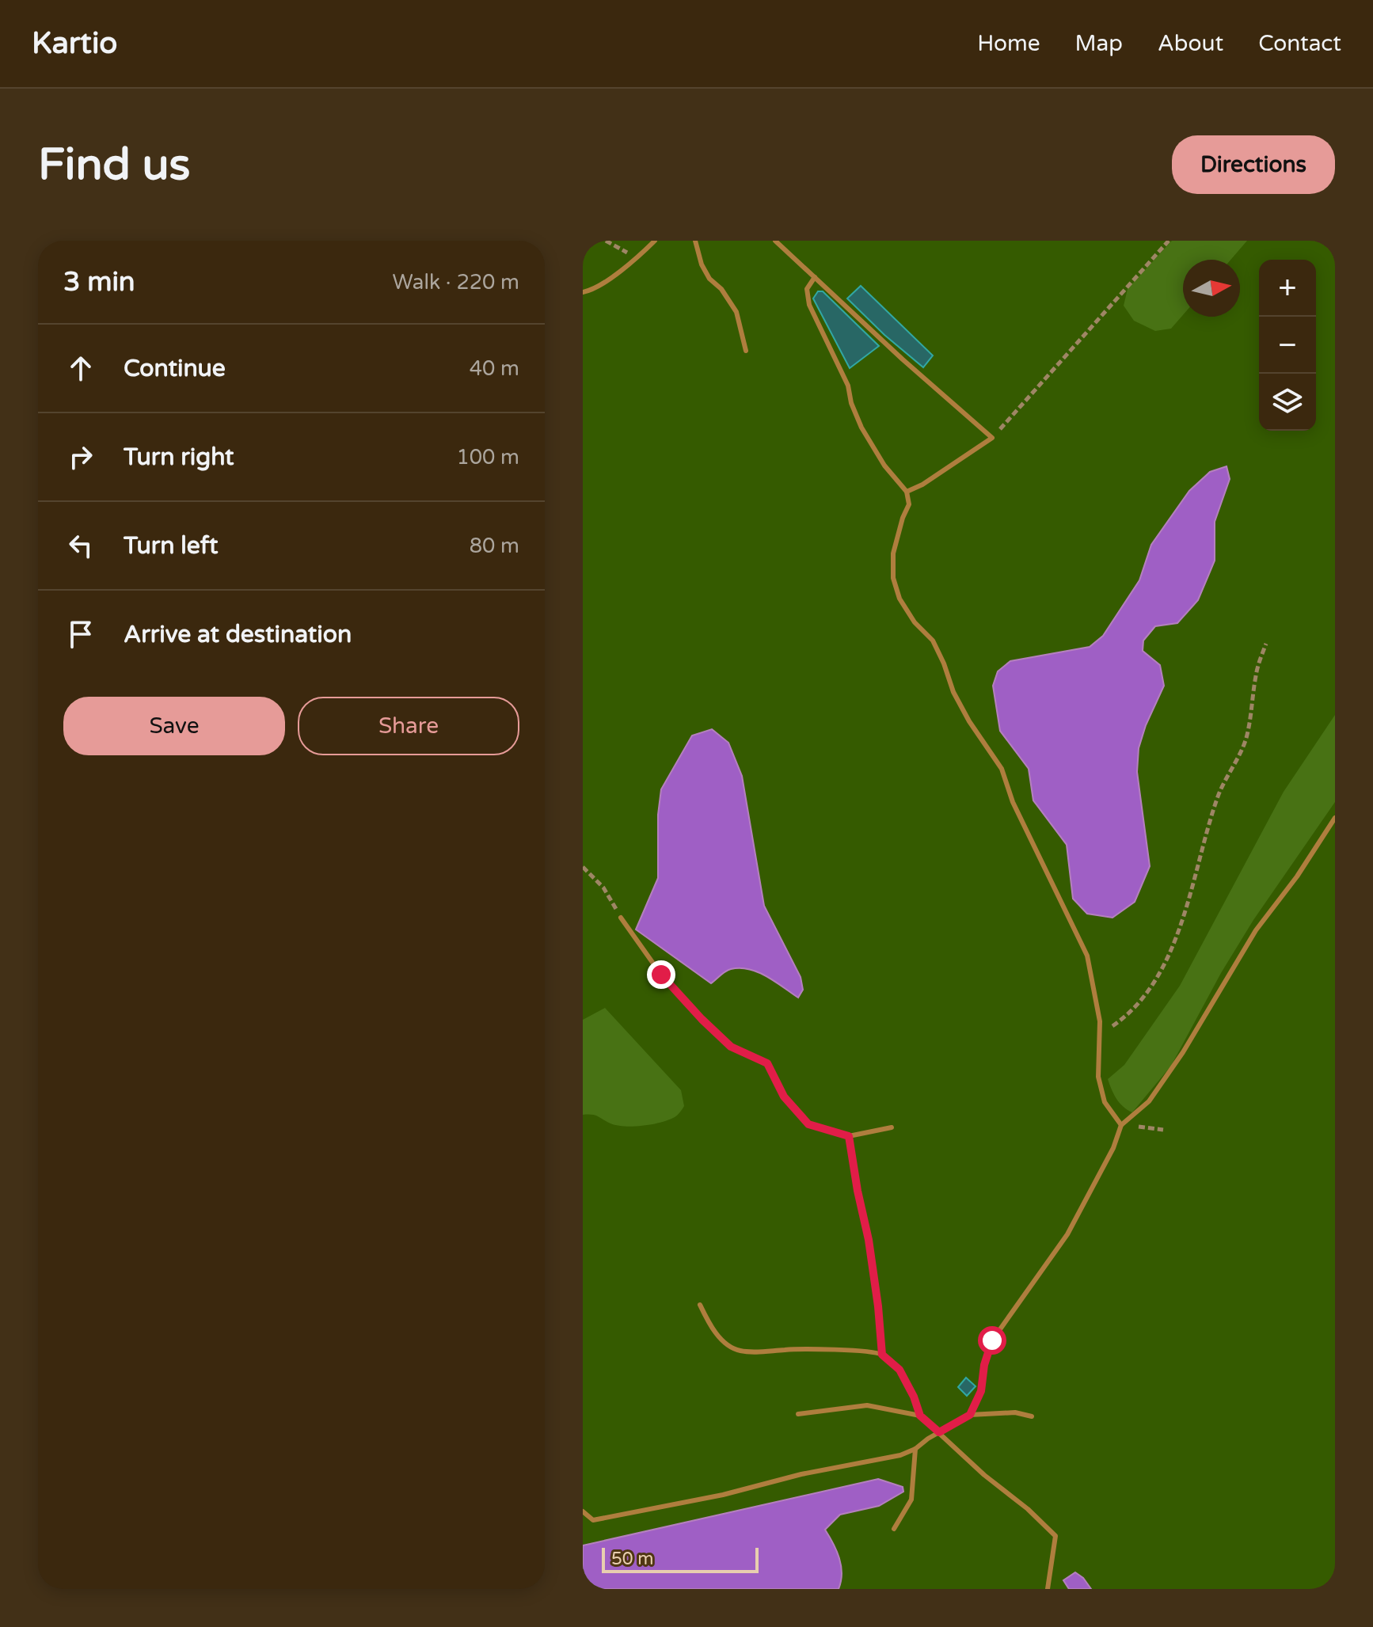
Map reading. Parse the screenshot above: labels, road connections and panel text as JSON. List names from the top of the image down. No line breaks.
{"scale_bar":"50 m","north":"right","page":{"header":"Kartio","nav":["Home","Map","About","Contact"],"buttons":["Directions",["Save","Share"]],"title":"Find us","heading":["3 min","Walk · 220 m"],"map_buttons":["+","−"],"list":[["Continue","40 m"],["Turn right","100 m"],["Turn left","80 m"],"Arrive at destination"],"scale":"50 m"}}
